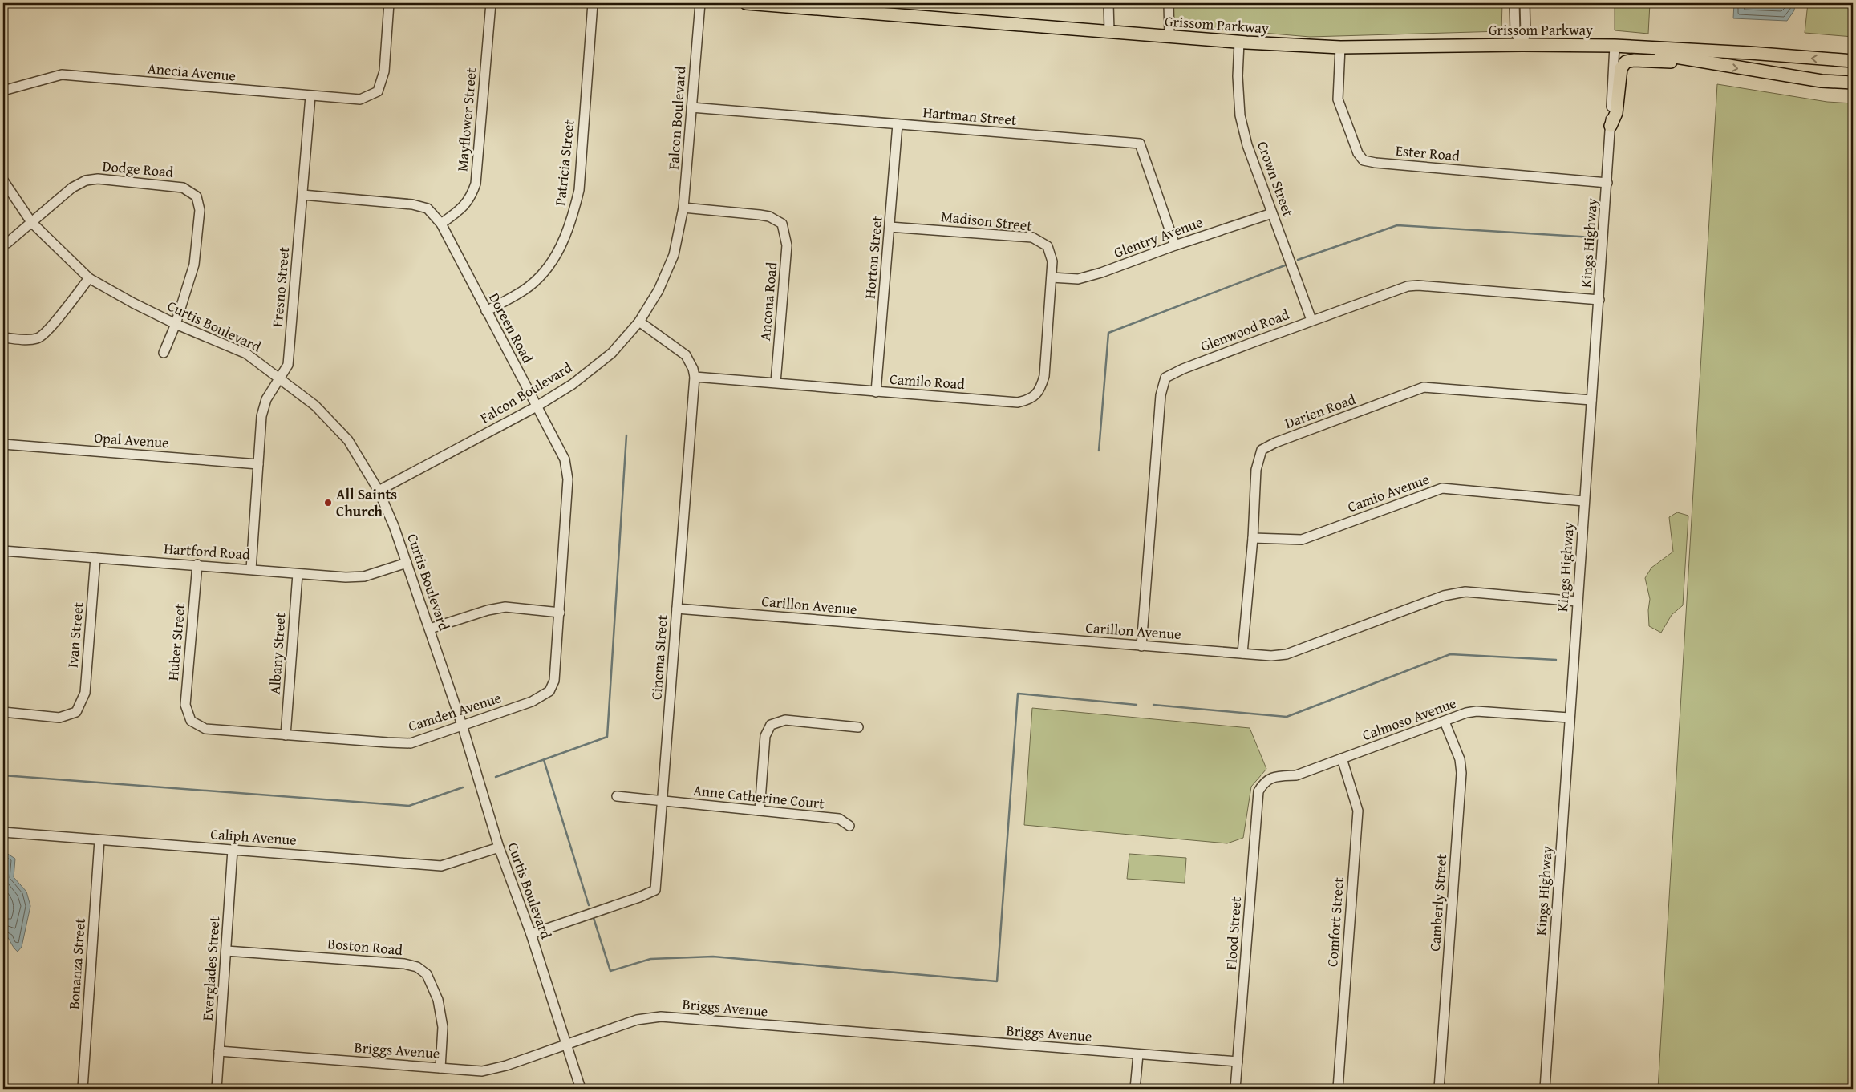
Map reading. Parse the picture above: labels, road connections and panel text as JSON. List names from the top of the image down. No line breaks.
{"streets":{"main road":["Grissom Parkway"],"street":["Anecia Avenue","Hartman Street","Falcon Boulevard","Mayflower Street","Ester Road","Patricia Street","Dodge Road","Crown Street","Madison Street","Glentry Avenue","Kings Highway","Horton Street","Fresno Street","Ancona Road","Curtis Boulevard","Doreen Road","Glenwood Road","Camilo Road","Darien Road","Opal Avenue","Camio Avenue","Hartford Road","Carillon Avenue","Ivan Street","Huber Street","Albany Street","Cinema Street","Camden Avenue","Calmoso Avenue","Anne Catherine Court","Caliph Avenue","Camberly Street","Comfort Street","Flood Street","Boston Road","Bonanza Street","Everglades Street","Briggs Avenue"]},"crossings":[["Grissom Parkway","Ester Road"],["Grissom Parkway","Crown Street"],["Grissom Parkway","Kings Highway"],["Anecia Avenue","Fresno Street"],["Hartman Street","Falcon Boulevard"],["Hartman Street","Glentry Avenue"],["Hartman Street","Horton Street"],["Falcon Boulevard","Ancona Road"],["Falcon Boulevard","Curtis Boulevard"],["Falcon Boulevard","Doreen Road"],["Falcon Boulevard","Cinema Street"],["Mayflower Street","Doreen Road"],["Ester Road","Kings Highway"],["Patricia Street","Doreen Road"],["Dodge Road","Curtis Boulevard"],["Crown Street","Glentry Avenue"],["Crown Street","Glenwood Road"],["Madison Street","Glentry Avenue"],["Madison Street","Horton Street"],["Madison Street","Camilo Road"],["Glentry Avenue","Camilo Road"],["Kings Highway","Glenwood Road"],["Kings Highway","Darien Road"],["Kings Highway","Camio Avenue"],["Kings Highway","Carillon Avenue"],["Kings Highway","Calmoso Avenue"],["Horton Street","Camilo Road"],["Fresno Street","Curtis Boulevard"],["Fresno Street","Doreen Road"],["Fresno Street","Opal Avenue"],["Fresno Street","Hartford Road"],["Ancona Road","Camilo Road"],["Curtis Boulevard","Hartford Road"],["Curtis Boulevard","Cinema Street"],["Curtis Boulevard","Camden Avenue"],["Curtis Boulevard","Caliph Avenue"],["Curtis Boulevard","Briggs Avenue"],["Doreen Road","Camden Avenue"],["Glenwood Road","Carillon Avenue"],["Camilo Road","Cinema Street"],["Darien Road","Camio Avenue"],["Darien Road","Carillon Avenue"],["Hartford Road","Ivan Street"],["Hartford Road","Huber Street"],["Hartford Road","Albany Street"],["Carillon Avenue","Cinema Street"],["Huber Street","Camden Avenue"],["Albany Street","Camden Avenue"],["Cinema Street","Anne Catherine Court"],["Calmoso Avenue","Camberly Street"],["Calmoso Avenue","Comfort Street"],["Calmoso Avenue","Flood Street"],["Caliph Avenue","Bonanza Street"],["Caliph Avenue","Everglades Street"],["Flood Street","Briggs Avenue"],["Boston Road","Everglades Street"],["Boston Road","Briggs Avenue"],["Everglades Street","Briggs Avenue"]],"places":["All Saints Church"]}
